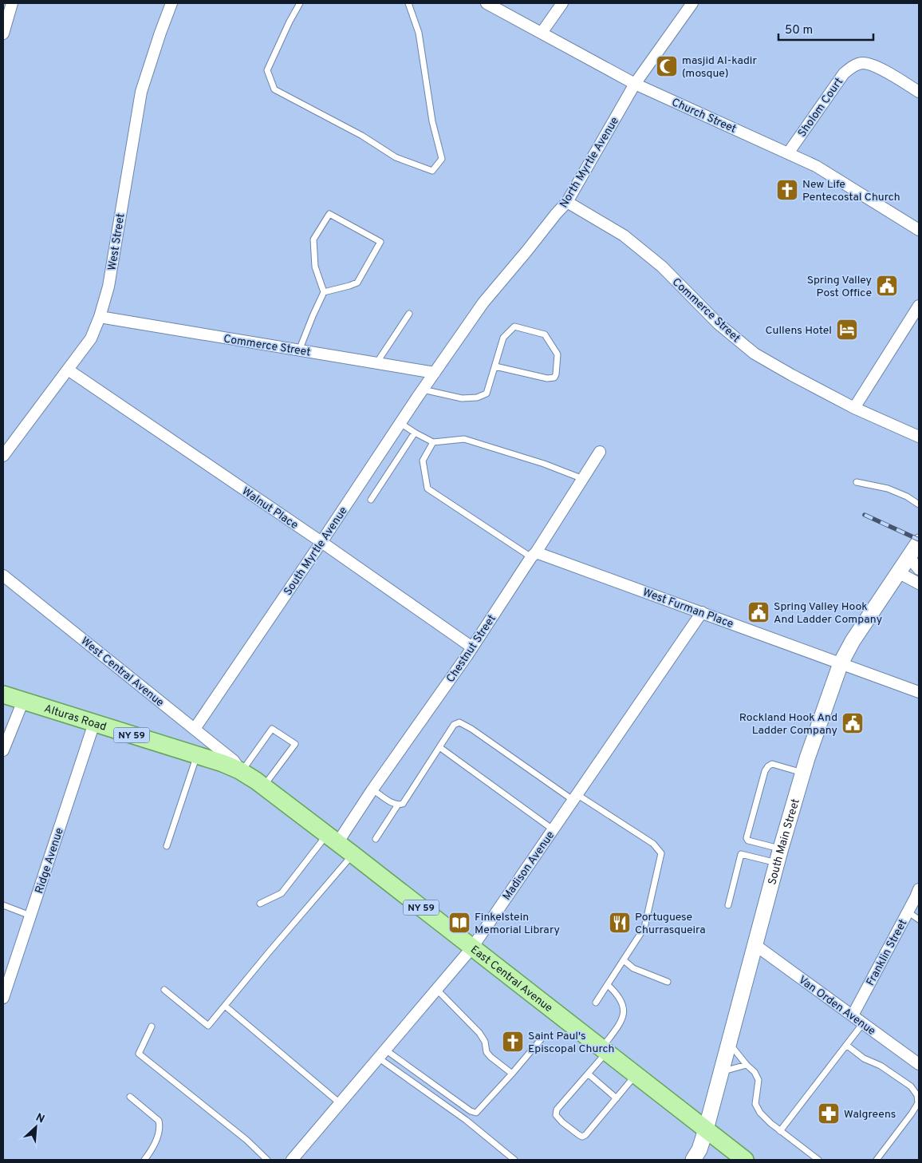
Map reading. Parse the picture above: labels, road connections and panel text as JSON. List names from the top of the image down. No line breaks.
{"streets":{"main road":["Alturas Road","NY 59","South Main Street","East Central Avenue"],"street":["Sholom Court","Church Street","North Myrtle Avenue","West Street","Commerce Street","Walnut Place","South Myrtle Avenue","West Furman Place","Chestnut Street","West Central Avenue","Ridge Avenue","Madison Avenue","Franklin Street","Van Orden Avenue"]},"crossings":[["Sholom Court","Church Street"],["Church Street","North Myrtle Avenue"],["North Myrtle Avenue","Commerce Street"],["North Myrtle Avenue","South Myrtle Avenue"],["West Street","Commerce Street"],["West Street","Walnut Place"],["Commerce Street","South Myrtle Avenue"],["Walnut Place","South Myrtle Avenue"],["Walnut Place","Chestnut Street"],["South Myrtle Avenue","West Central Avenue"],["West Furman Place","Chestnut Street"],["West Furman Place","South Main Street"],["West Furman Place","Madison Avenue"],["Chestnut Street","East Central Avenue"],["West Central Avenue","Alturas Road"],["West Central Avenue","East Central Avenue"],["Alturas Road","Ridge Avenue"],["Alturas Road","East Central Avenue"],["South Main Street","East Central Avenue"],["South Main Street","Van Orden Avenue"],["Madison Avenue","East Central Avenue"],["Franklin Street","Van Orden Avenue"]],"places":{"mosque":["masjid Al-kadir (mosque)"],"church":["New Life Pentecostal Church","Saint Paul's Episcopal Church"],"public building":["Spring Valley Post Office","Spring Valley Hook And Ladder Company","Rockland Hook And Ladder Company"],"hotel":["Cullens Hotel"],"library":["Finkelstein Memorial Library"],"restaurant":["Portuguese Churrasqueira"],"pharmacy":["Walgreens"]},"scale_bar":"50 m","north":"top right"}
